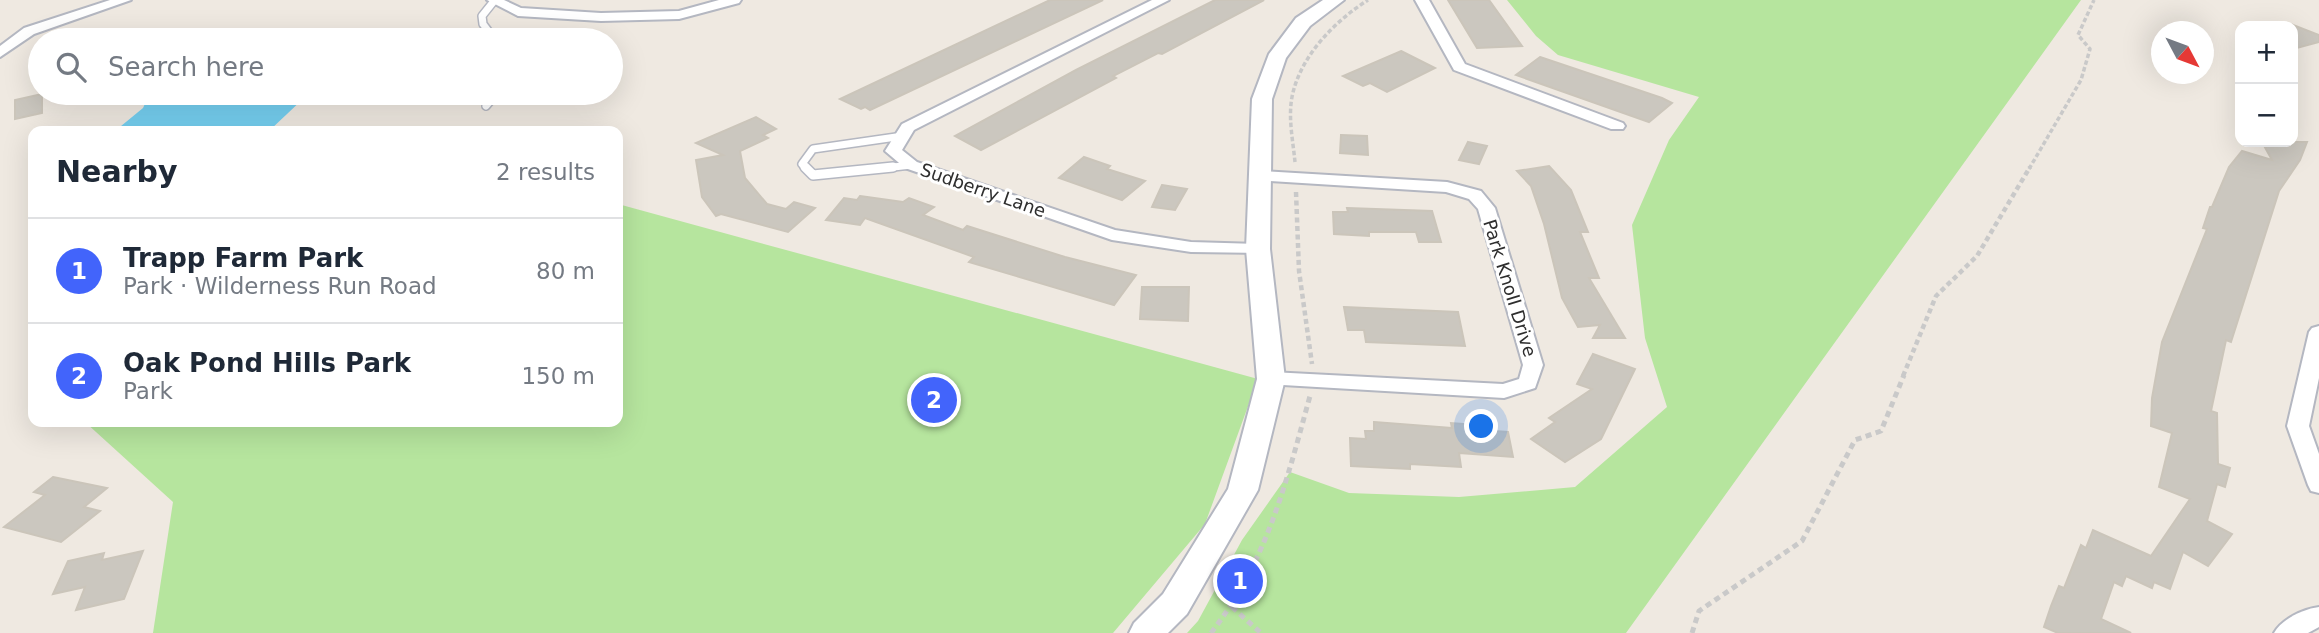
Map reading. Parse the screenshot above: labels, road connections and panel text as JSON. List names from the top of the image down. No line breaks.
{"streets":{"street":["Sudberry Lane","Park Knoll Drive"]},"north":"bottom right","page":{"map_buttons":["+","−"],"search":"Search here","heading":["Nearby","2 results"],"list":[{"mark":"1","name":"Trapp Farm Park","note":"Park · Wilderness Run Road","value":"80 m"},{"mark":"2","name":"Oak Pond Hills Park","note":"Park","value":"150 m"}],"pins":["2","1"]}}
